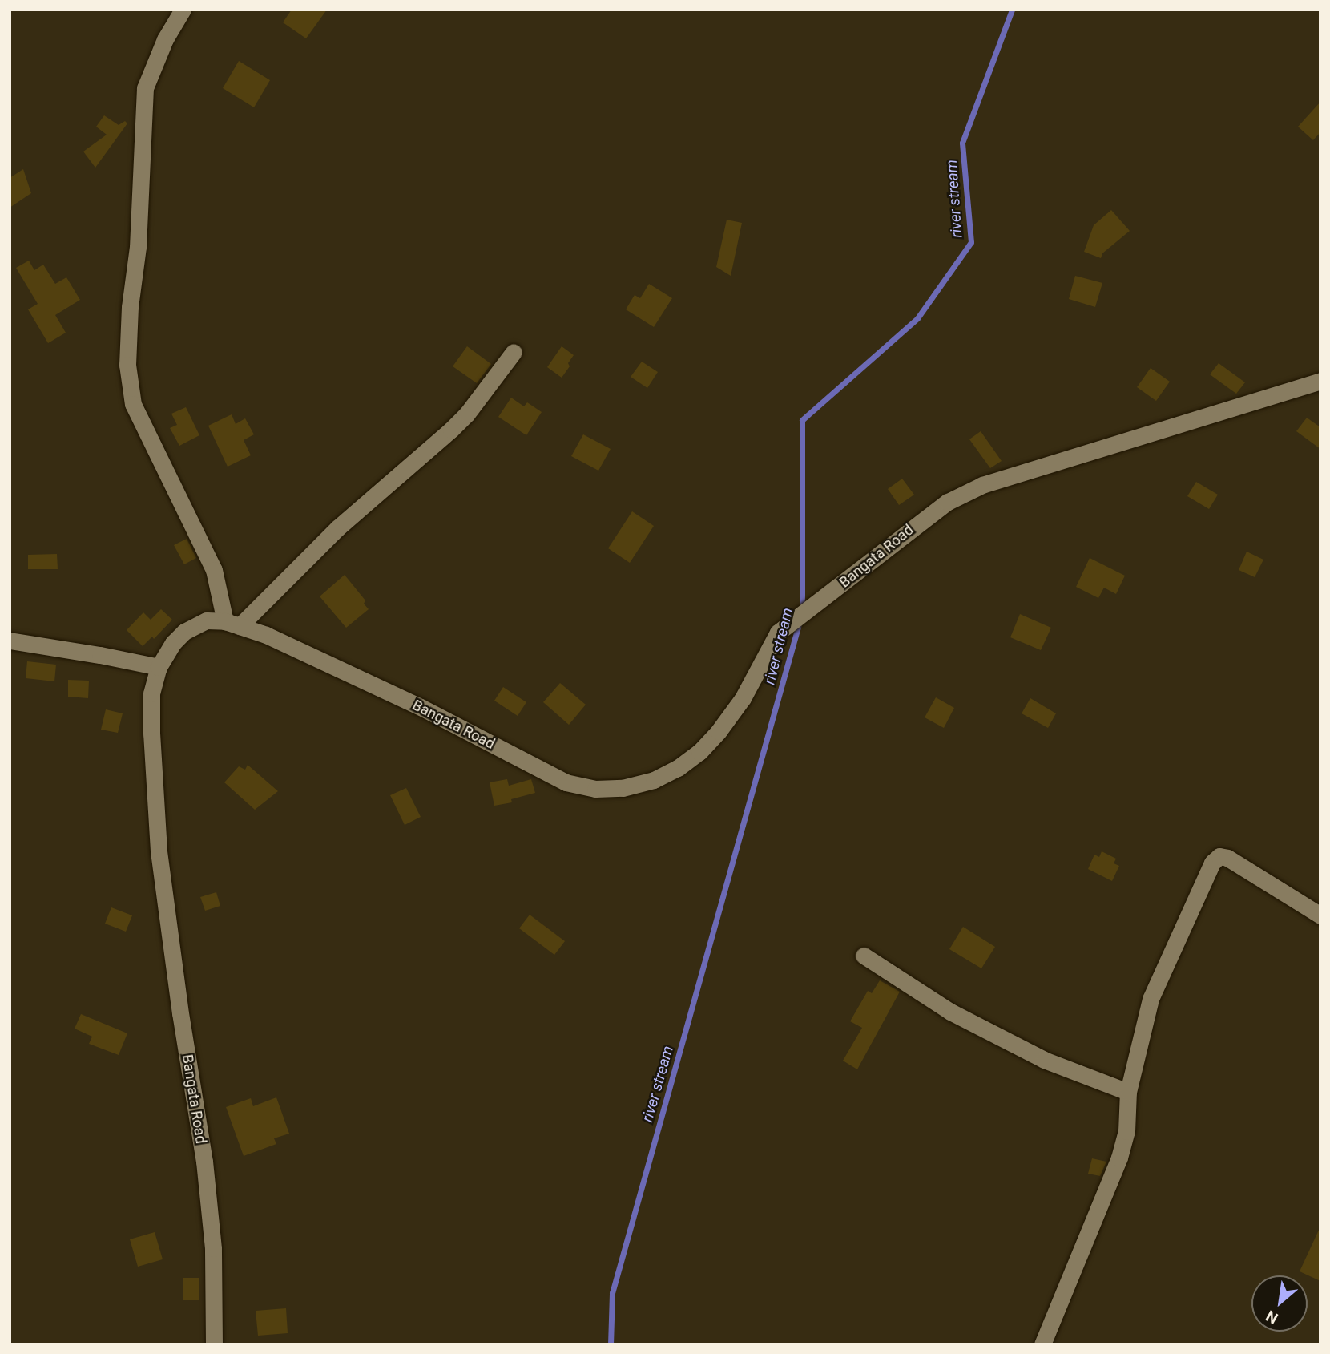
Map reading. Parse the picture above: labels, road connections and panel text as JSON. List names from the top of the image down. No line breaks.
{"streets":{"street":["Bangata Road"]},"water":["river stream"],"north":"bottom left"}
